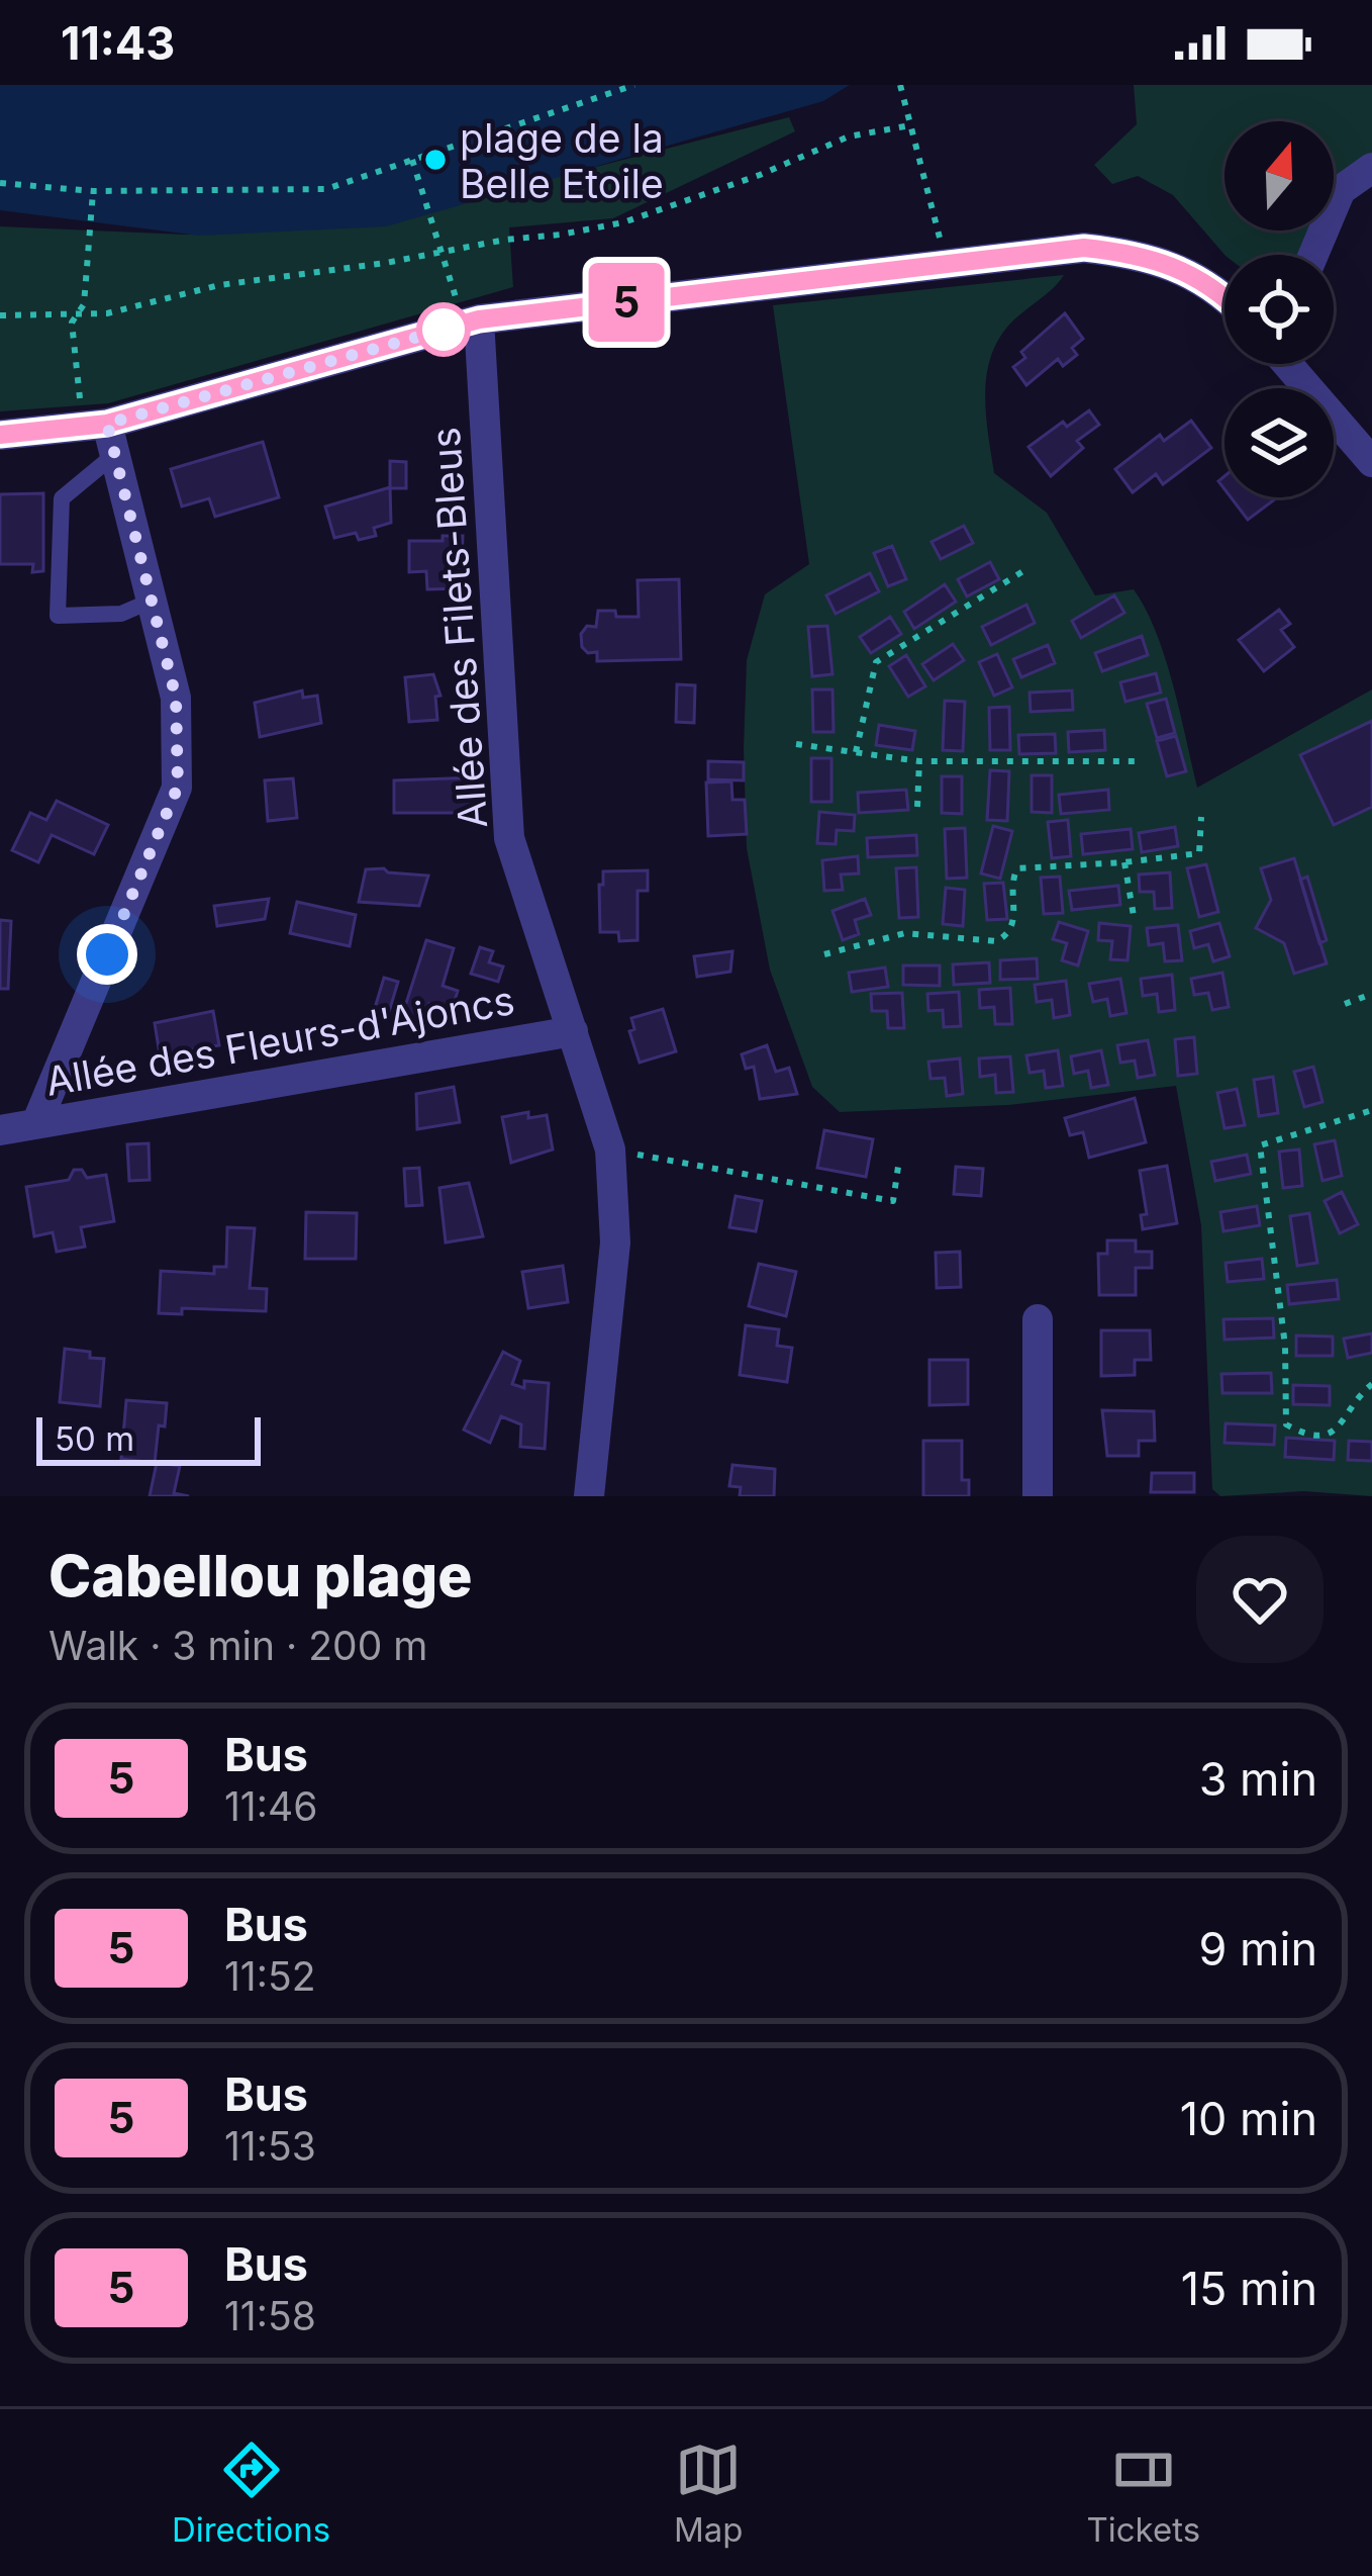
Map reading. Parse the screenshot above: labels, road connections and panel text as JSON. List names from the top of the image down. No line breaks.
{"streets":{"street":["Allée des Filets-Bleus","Allée des Fleurs-d'Ajoncs"]},"crossings":[["Allée des Filets-Bleus","Allée des Fleurs-d'Ajoncs"]],"places":["plage de la Belle Etoile"],"lines":["bus line 5"],"scale_bar":"50 m","north":"top","page":{"status":"11:43","on_map":"5","scale":"50 m","heading":["Cabellou plage","Walk · 3 min · 200 m"],"list":[{"mark":"5","name":"Bus","note":"11:46","value":"3 min"},{"mark":"5","name":"Bus","note":"11:52","value":"9 min"},{"mark":"5","name":"Bus","note":"11:53","value":"10 min"},{"mark":"5","name":"Bus","note":"11:58","value":"15 min"}],"tabs":["Directions","Map","Tickets"]}}
